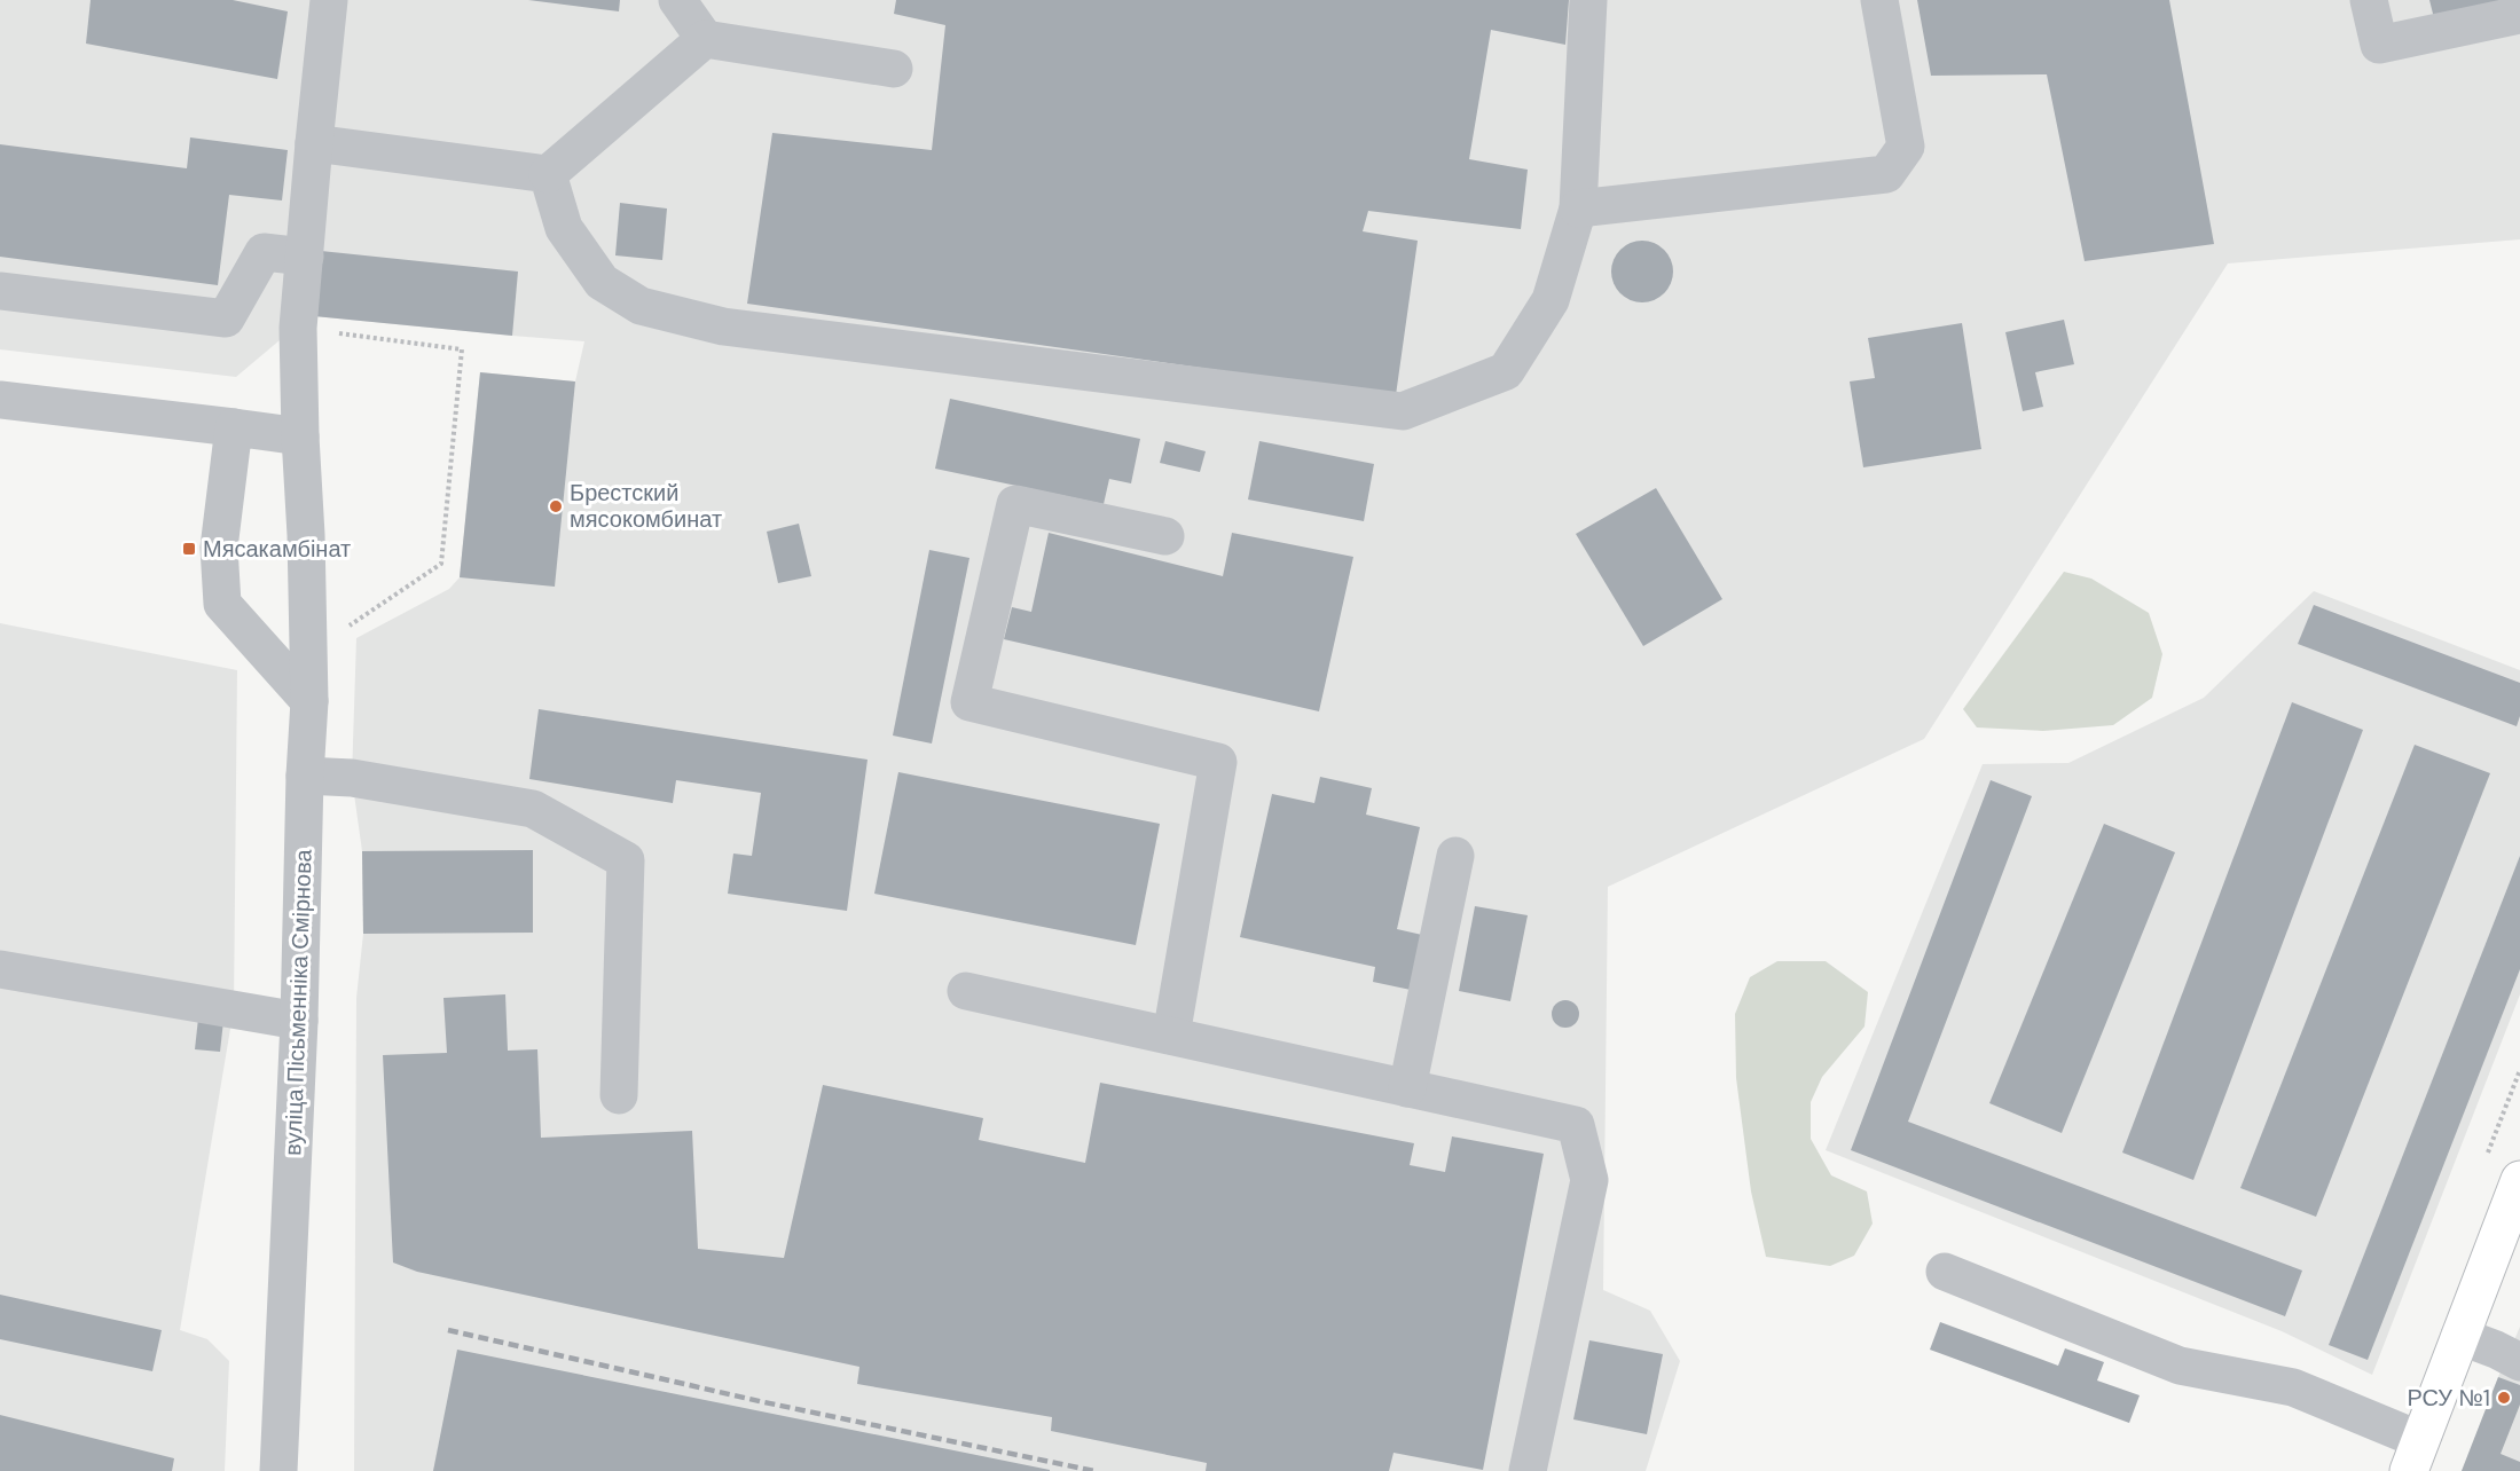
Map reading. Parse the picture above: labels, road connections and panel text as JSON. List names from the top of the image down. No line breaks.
{"streets":{"street":["вуліца Пісьменніка Смірнова"]},"places":{"other":["Брестский мясокомбинат","РСУ №1"],"transit":["Мясакамбінат"]}}
